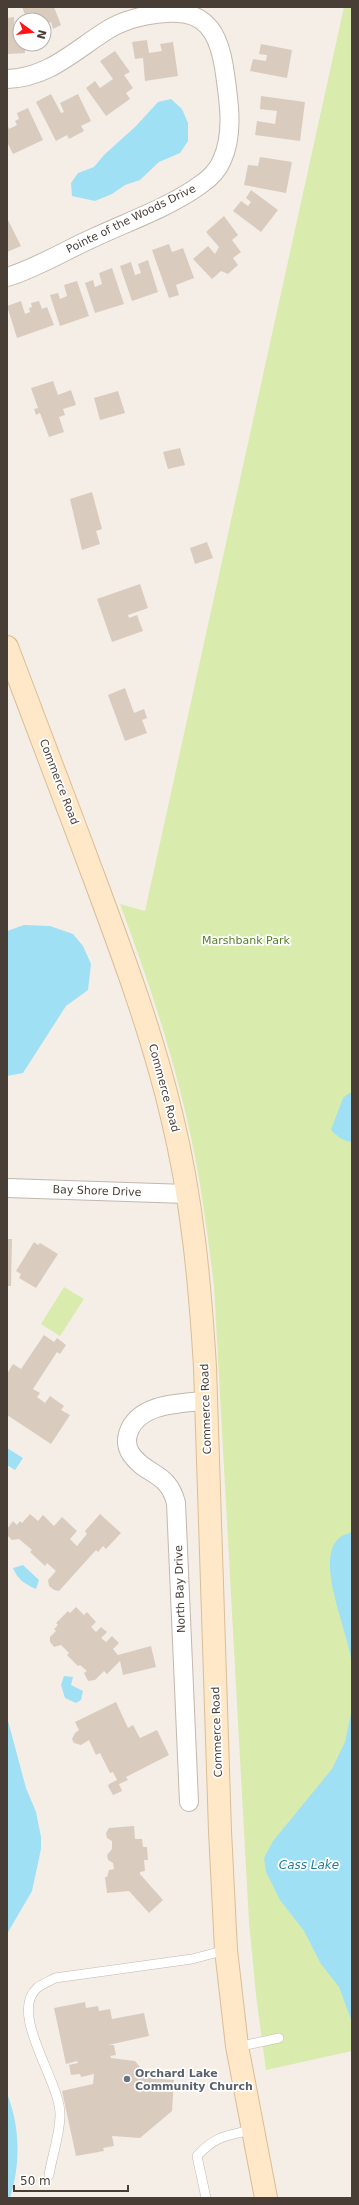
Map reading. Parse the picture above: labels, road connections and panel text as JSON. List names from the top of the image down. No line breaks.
{"streets":{"main road":["Commerce Road"],"street":["Pointe of the Woods Drive","Bay Shore Drive","North Bay Drive"]},"crossings":[["Commerce Road","Bay Shore Drive"],["Commerce Road","North Bay Drive"]],"water":["Cass Lake"],"parks":["Marshbank Park"],"places":["Orchard Lake Community Church"],"scale_bar":"50 m","north":"right"}
